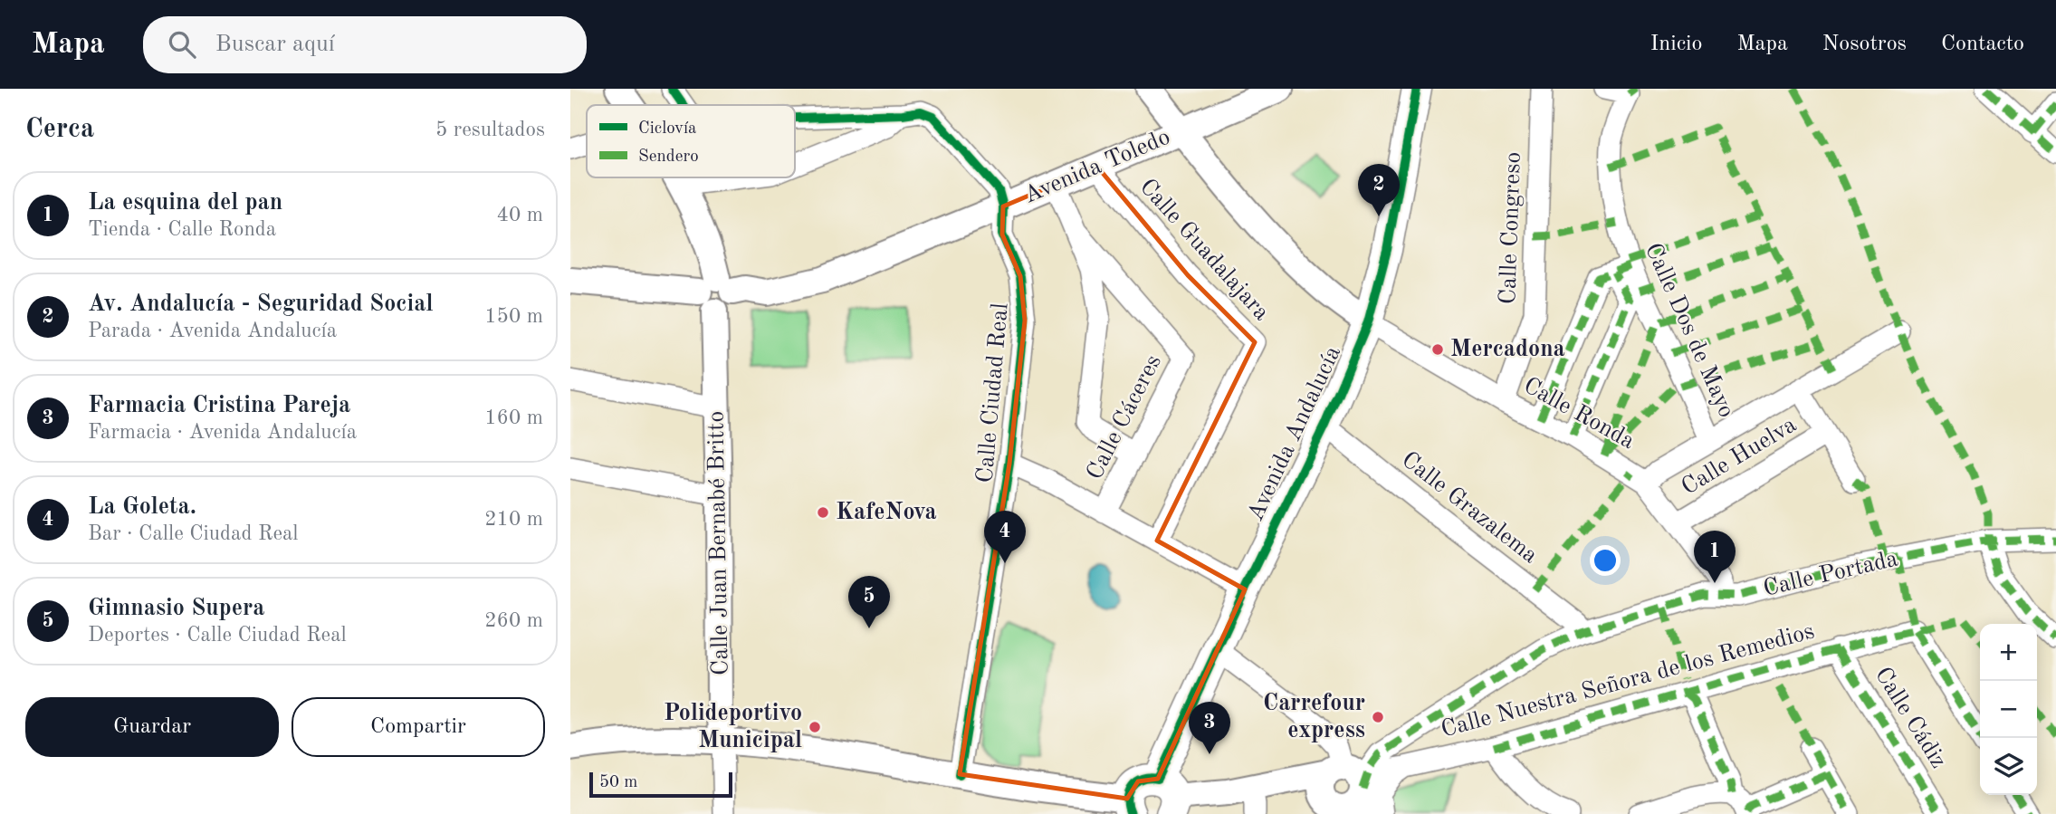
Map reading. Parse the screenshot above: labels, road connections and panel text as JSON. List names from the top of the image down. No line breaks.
{"streets":{"main road":["Avenida Andalucía"],"street":["Avenida Toledo","Calle Congreso","Calle Guadalajara","Calle Dos de Mayo","Calle Ciudad Real","Calle Ronda","Calle Cáceres","Calle Huelva","Calle Grazalema","Calle Juan Bernabé Britto","Calle Portada","Calle Nuestra Señora de los Remedios","Calle Cádiz"]},"crossings":[["Avenida Toledo","Calle Guadalajara"],["Avenida Toledo","Calle Ciudad Real"],["Avenida Toledo","Calle Juan Bernabé Britto"],["Calle Congreso","Calle Ronda"],["Calle Ronda","Avenida Andalucía"],["Calle Ronda","Calle Huelva"],["Calle Ronda","Calle Portada"],["Avenida Andalucía","Calle Grazalema"],["Calle Grazalema","Calle Portada"],["Calle Portada","Calle Nuestra Señora de los Remedios"],["Calle Nuestra Señora de los Remedios","Calle Cádiz"]],"places":["Mercadona","KafeNova","Carrefour express","Polideportivo Municipal"],"legend":["Ciclovía","Sendero"],"scale_bar":"50 m","page":{"header":"Mapa","search":"Buscar aquí","nav":["Inicio","Mapa","Nosotros","Contacto"],"heading":["Cerca","5 resultados"],"pins":["2","4","1","5","3"],"list":[{"mark":"1","name":"La esquina del pan","note":"Tienda · Calle Ronda","value":"40 m"},{"mark":"2","name":"Av. Andalucía - Seguridad Social","note":"Parada · Avenida Andalucía","value":"150 m"},{"mark":"3","name":"Farmacia Cristina Pareja","note":"Farmacia · Avenida Andalucía","value":"160 m"},{"mark":"4","name":"La Goleta.","note":"Bar · Calle Ciudad Real","value":"210 m"},{"mark":"5","name":"Gimnasio Supera","note":"Deportes · Calle Ciudad Real","value":"260 m"}],"map_buttons":["+","−"],"buttons":["Guardar","Compartir"],"scale":"50 m"}}
